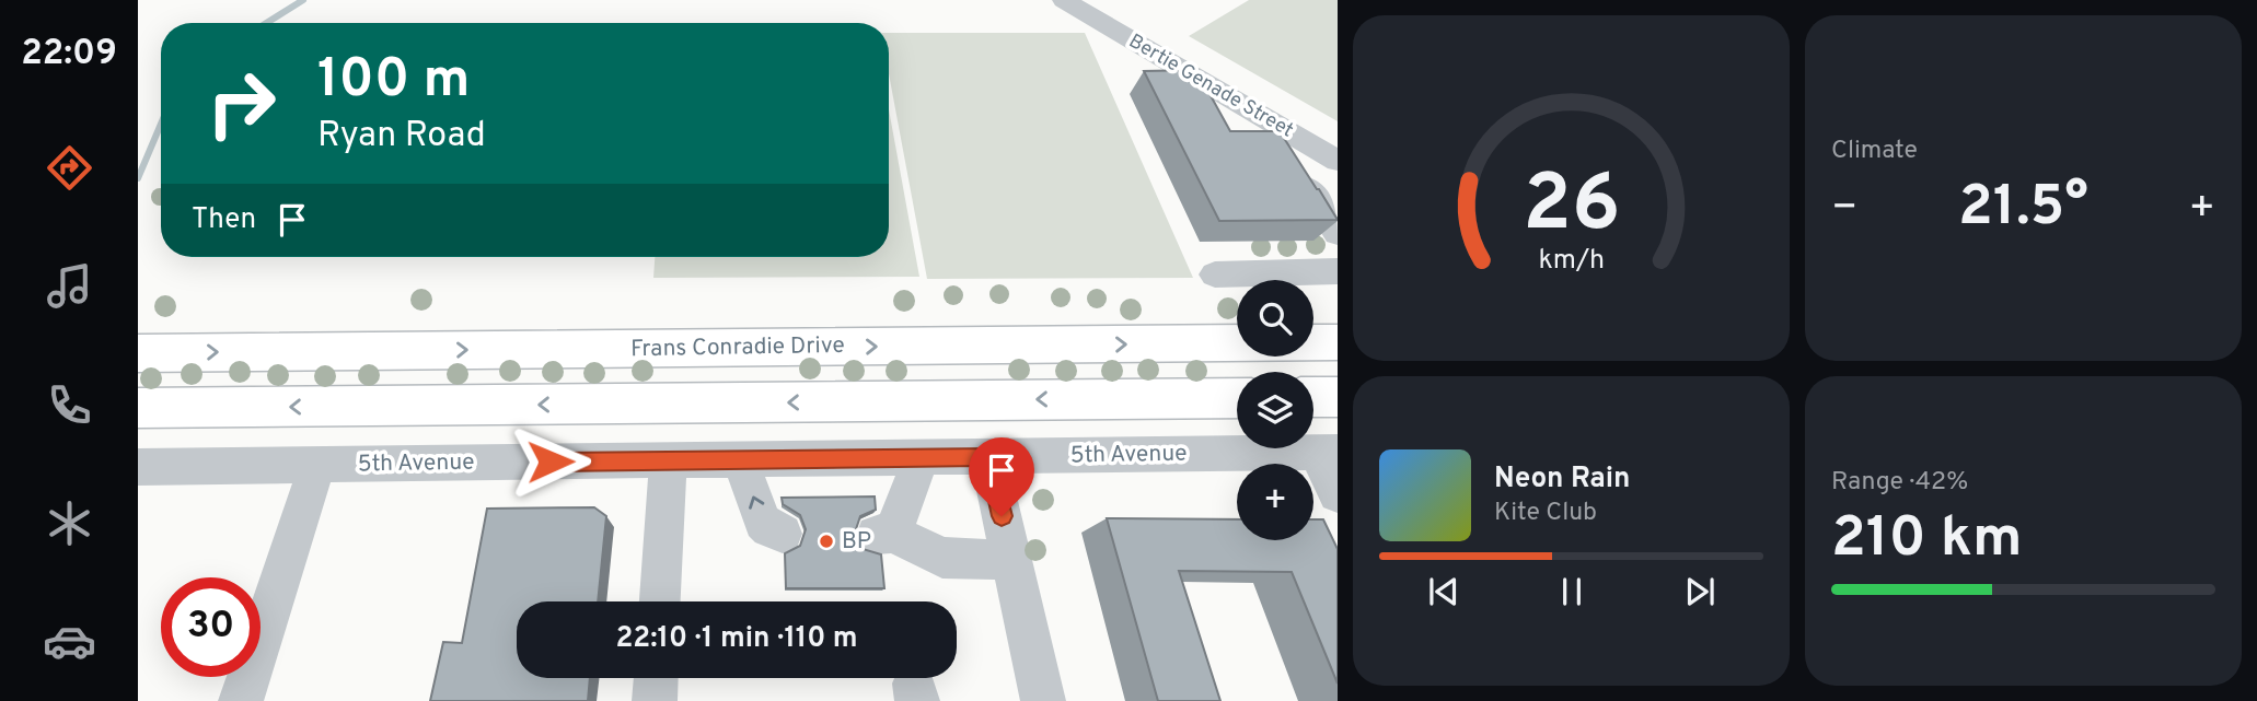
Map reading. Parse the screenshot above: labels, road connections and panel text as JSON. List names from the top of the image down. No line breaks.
{"streets":{"main road":["Frans Conradie Drive"],"street":["Bertie Genade Street","5th Avenue"]},"places":["BP"],"page":{"tabs":"22:09","tile":["Climate",["Range · 42%","210 km"]],"turn":["100 m","Ryan Road"],"heat":["−","21.5°","+"],"then":"Then","map_buttons":"+","song":["Neon Rain","Kite Club"],"limit":"30","trip":"22:10 · 1 min · 110 m","gauge":["26","km/h"]}}
